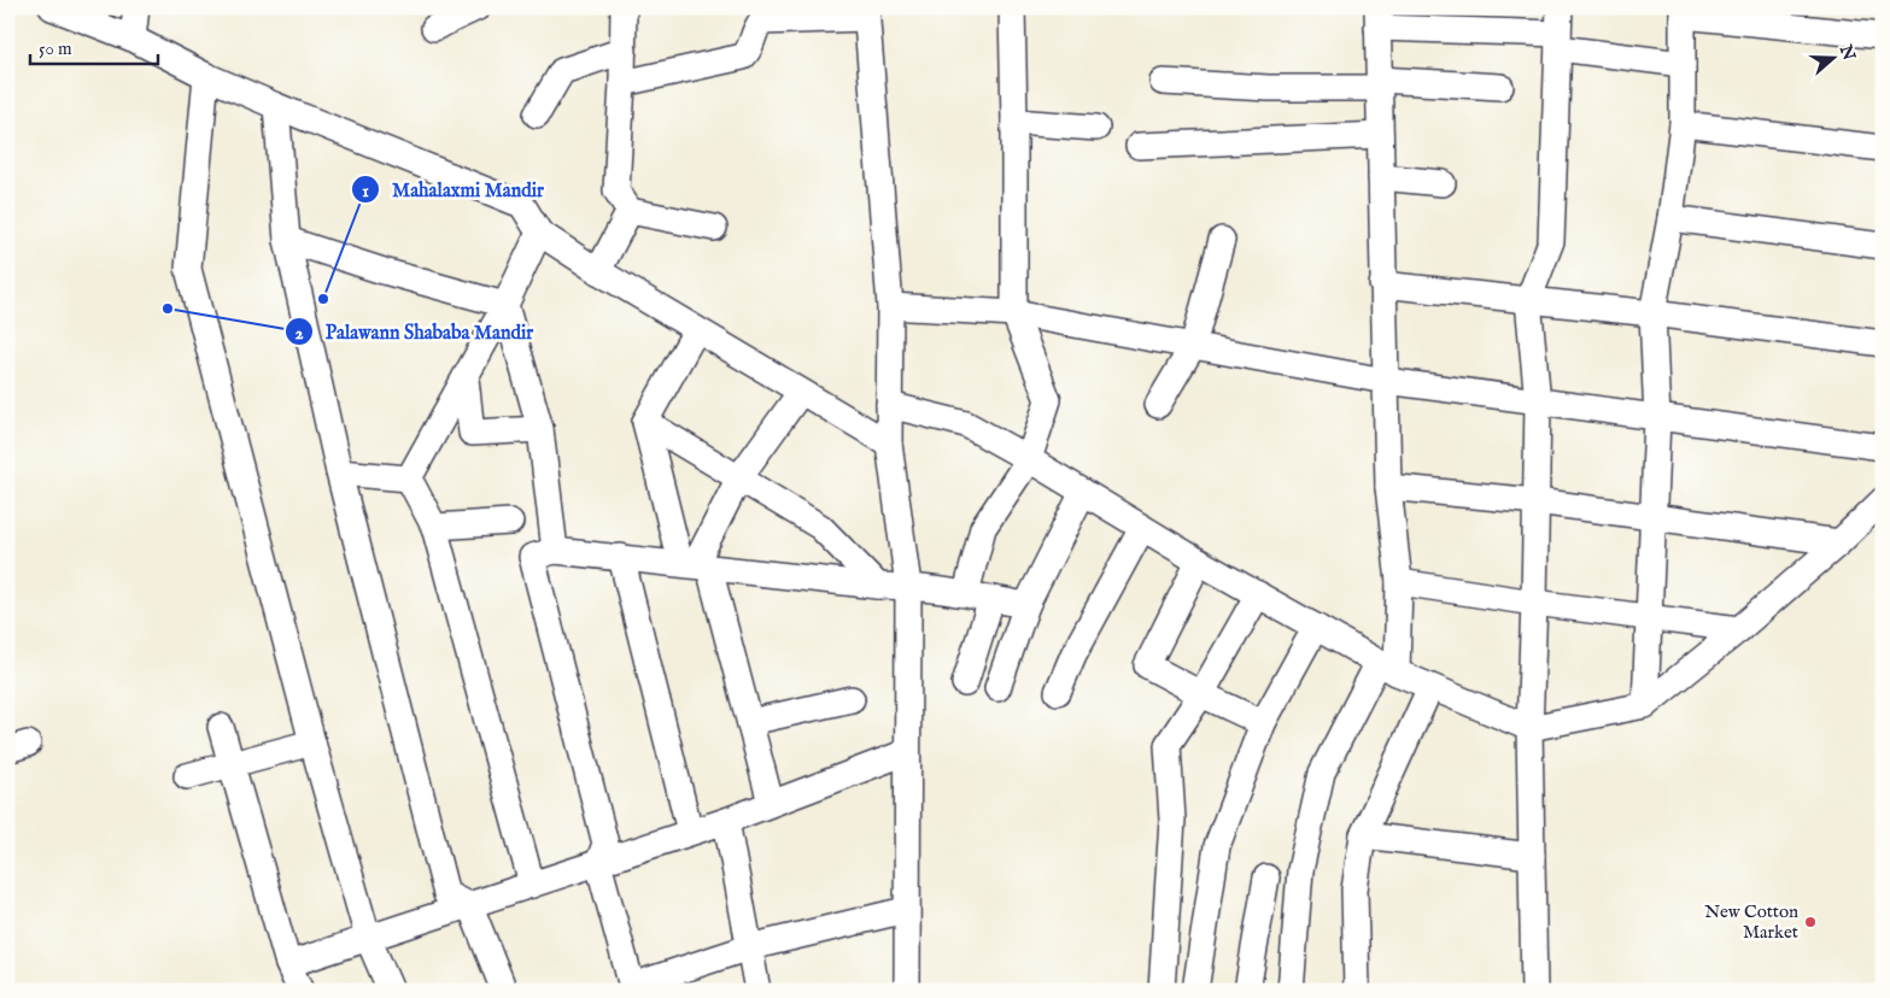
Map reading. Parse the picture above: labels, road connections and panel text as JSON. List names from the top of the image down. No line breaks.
{"places":["Mahalaxmi Mandir","Palawann Shababa Mandir","New Cotton Market"],"scale_bar":"50 m","north":"right"}
